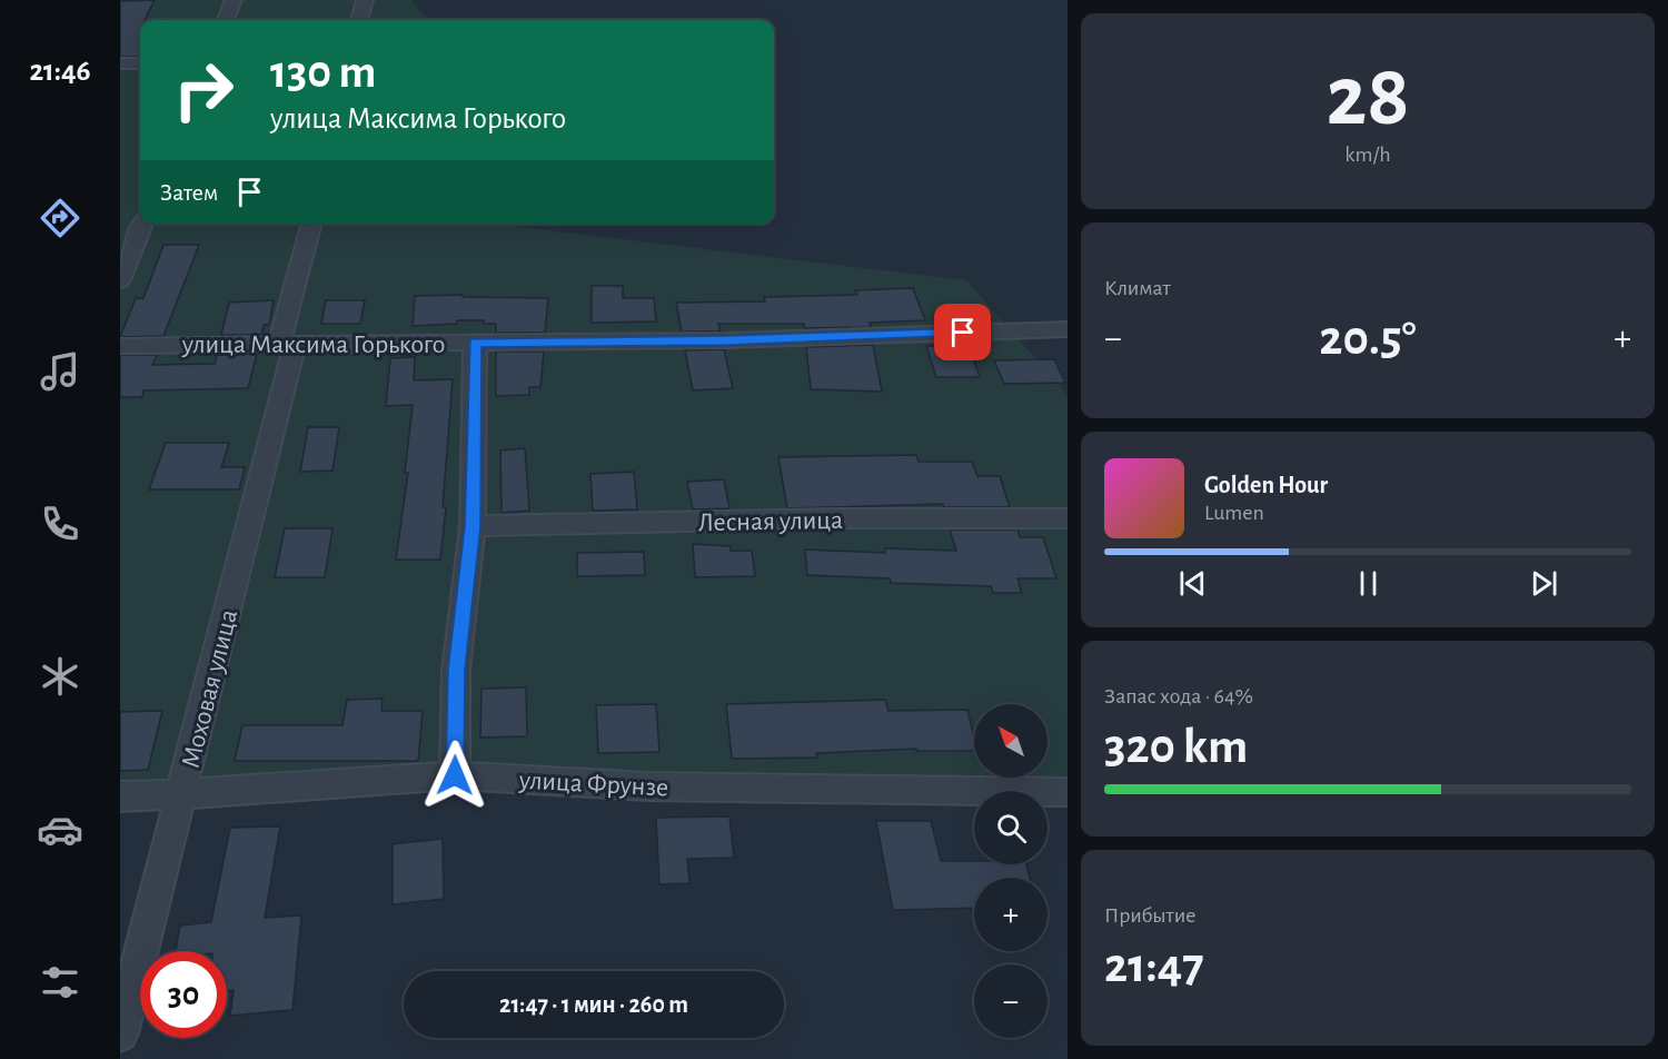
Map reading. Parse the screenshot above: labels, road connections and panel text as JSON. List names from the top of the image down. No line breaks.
{"streets":{"street":["улица Максима Горького","Лесная улица","Моховая улица","улица Фрунзе"]},"crossings":[["улица Максима Горького","Моховая улица"],["Моховая улица","улица Фрунзе"]],"north":"top left","page":{"tabs":"21:46","tile":[["28","km/h"],"Климат",["Запас хода · 64%","320 km"],["Прибытие","21:47"]],"turn":["130 m","улица Максима Горького"],"then":"Затем","heat":["−","20.5°","+"],"song":["Golden Hour","Lumen"],"map_buttons":["+","−"],"limit":"30","trip":"21:47 · 1 мин · 260 m"}}
